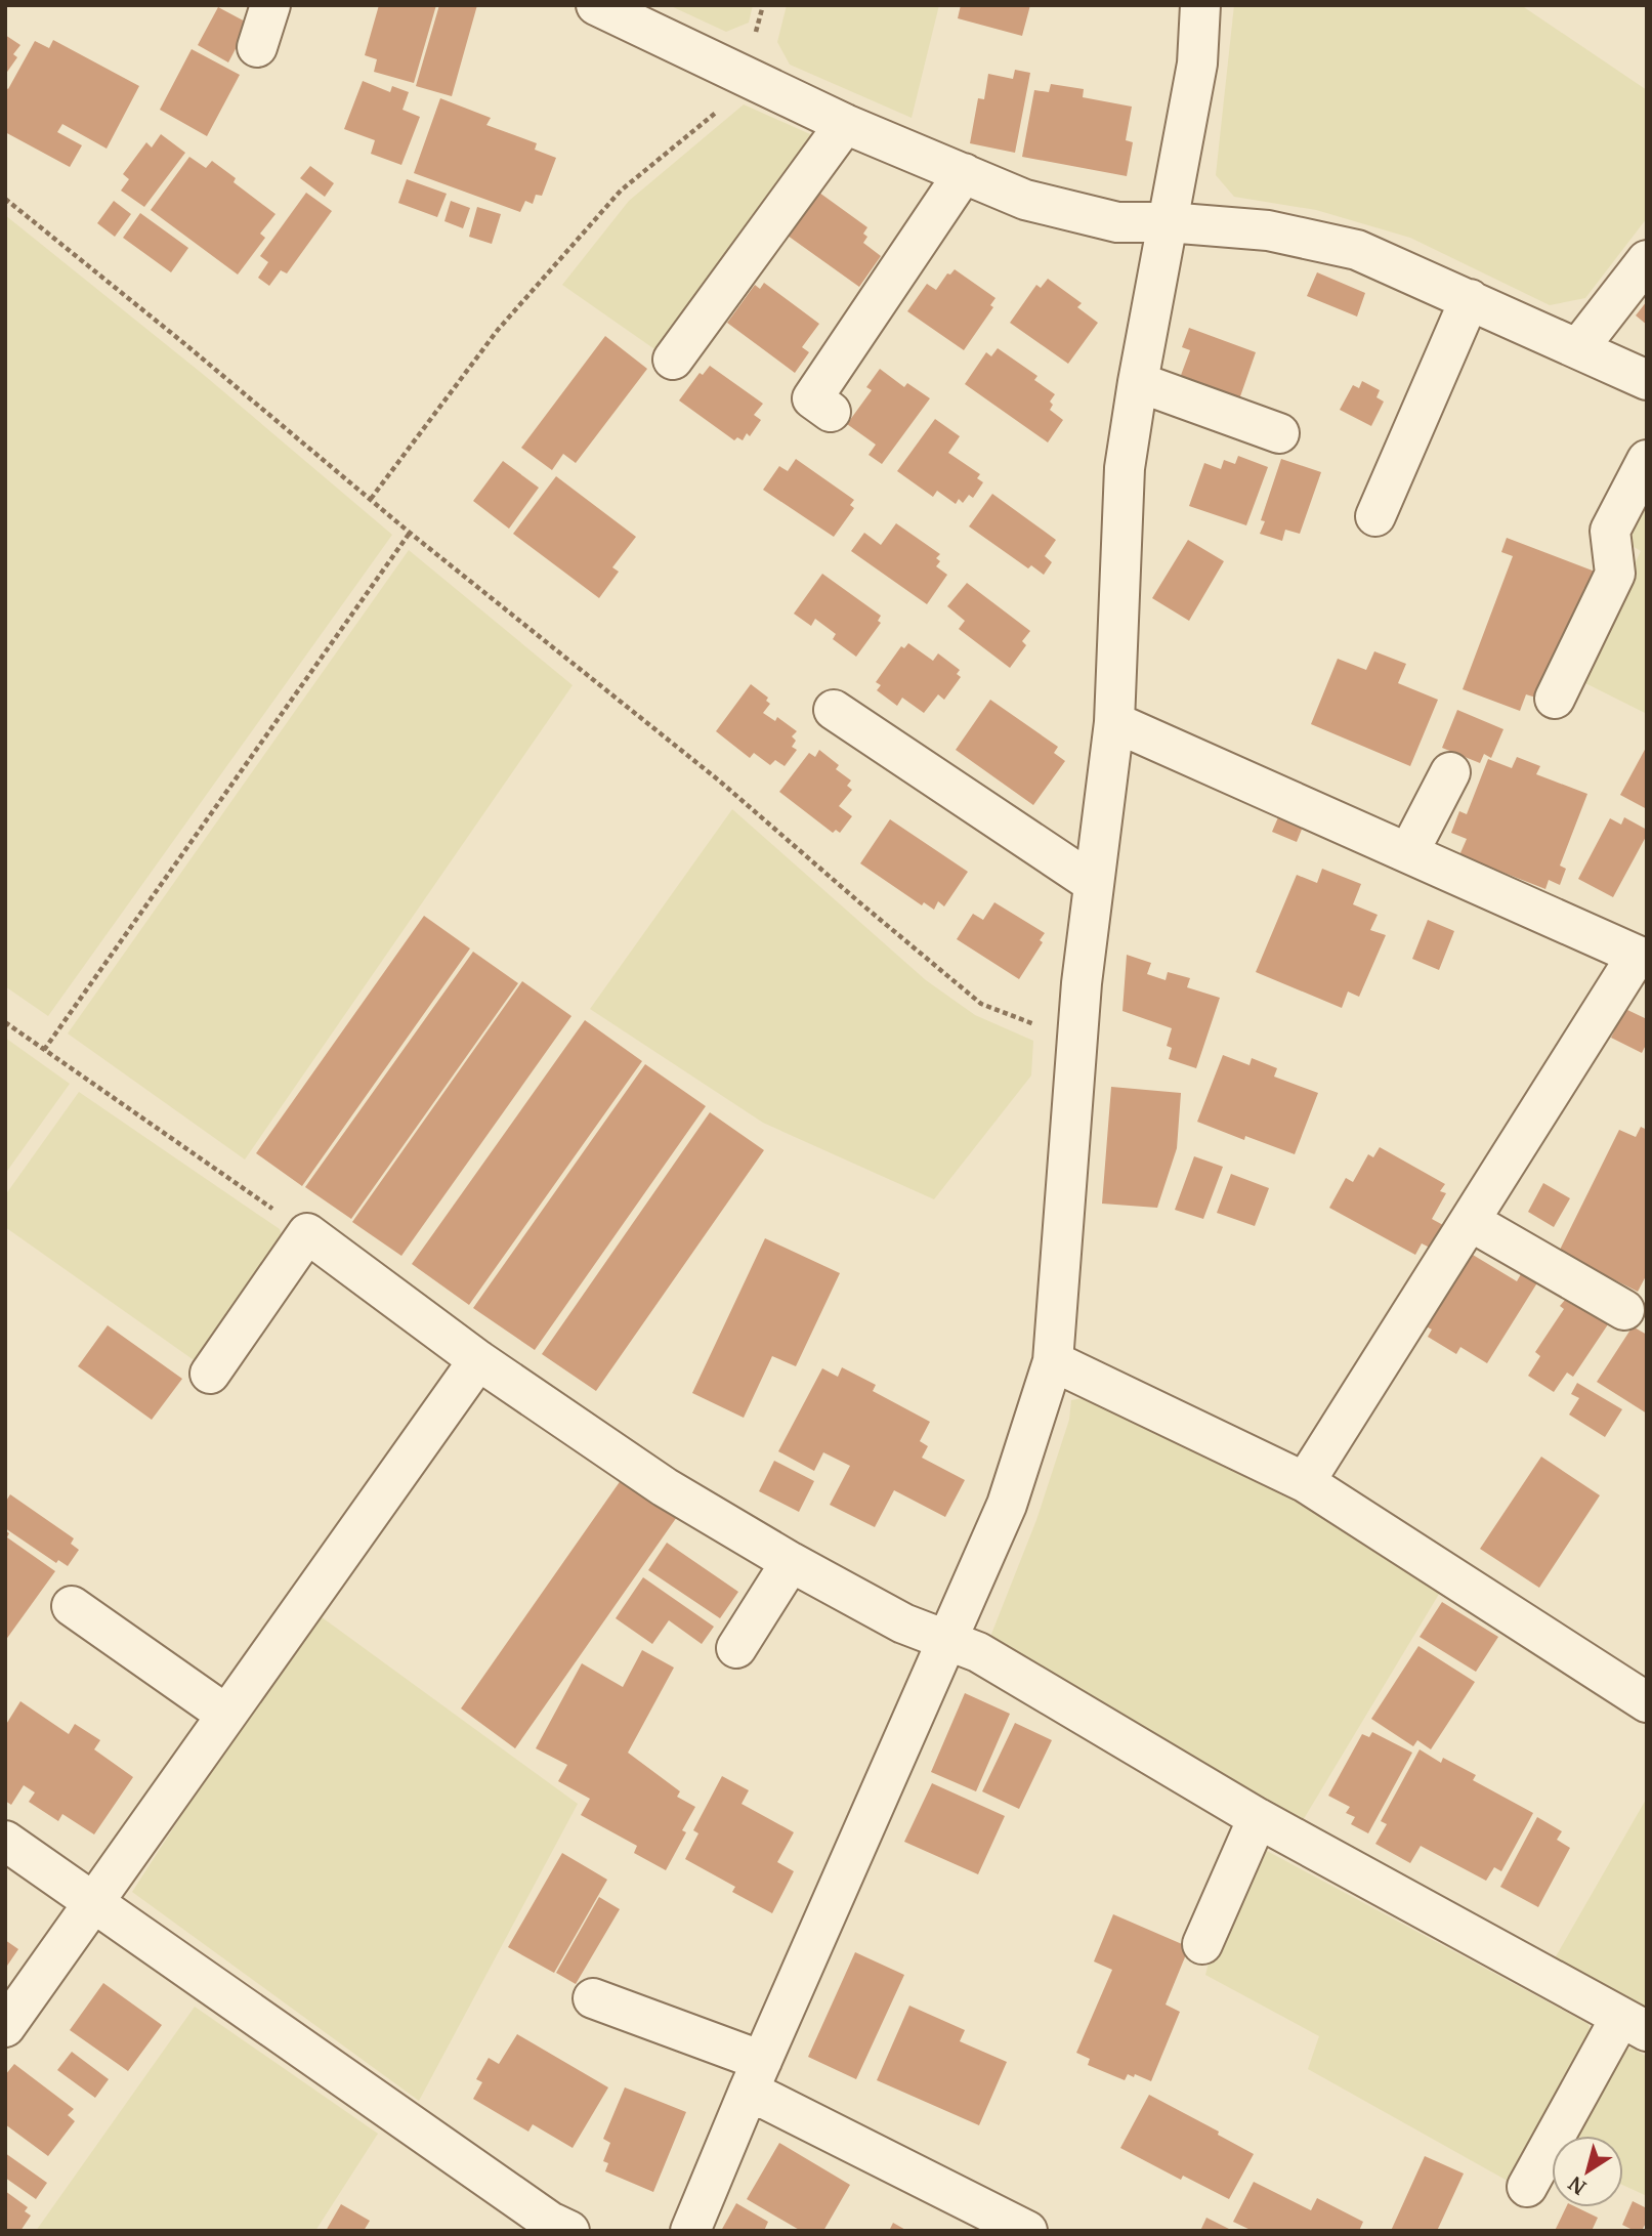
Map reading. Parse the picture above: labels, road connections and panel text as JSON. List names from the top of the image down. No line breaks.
{"north":"bottom left"}
